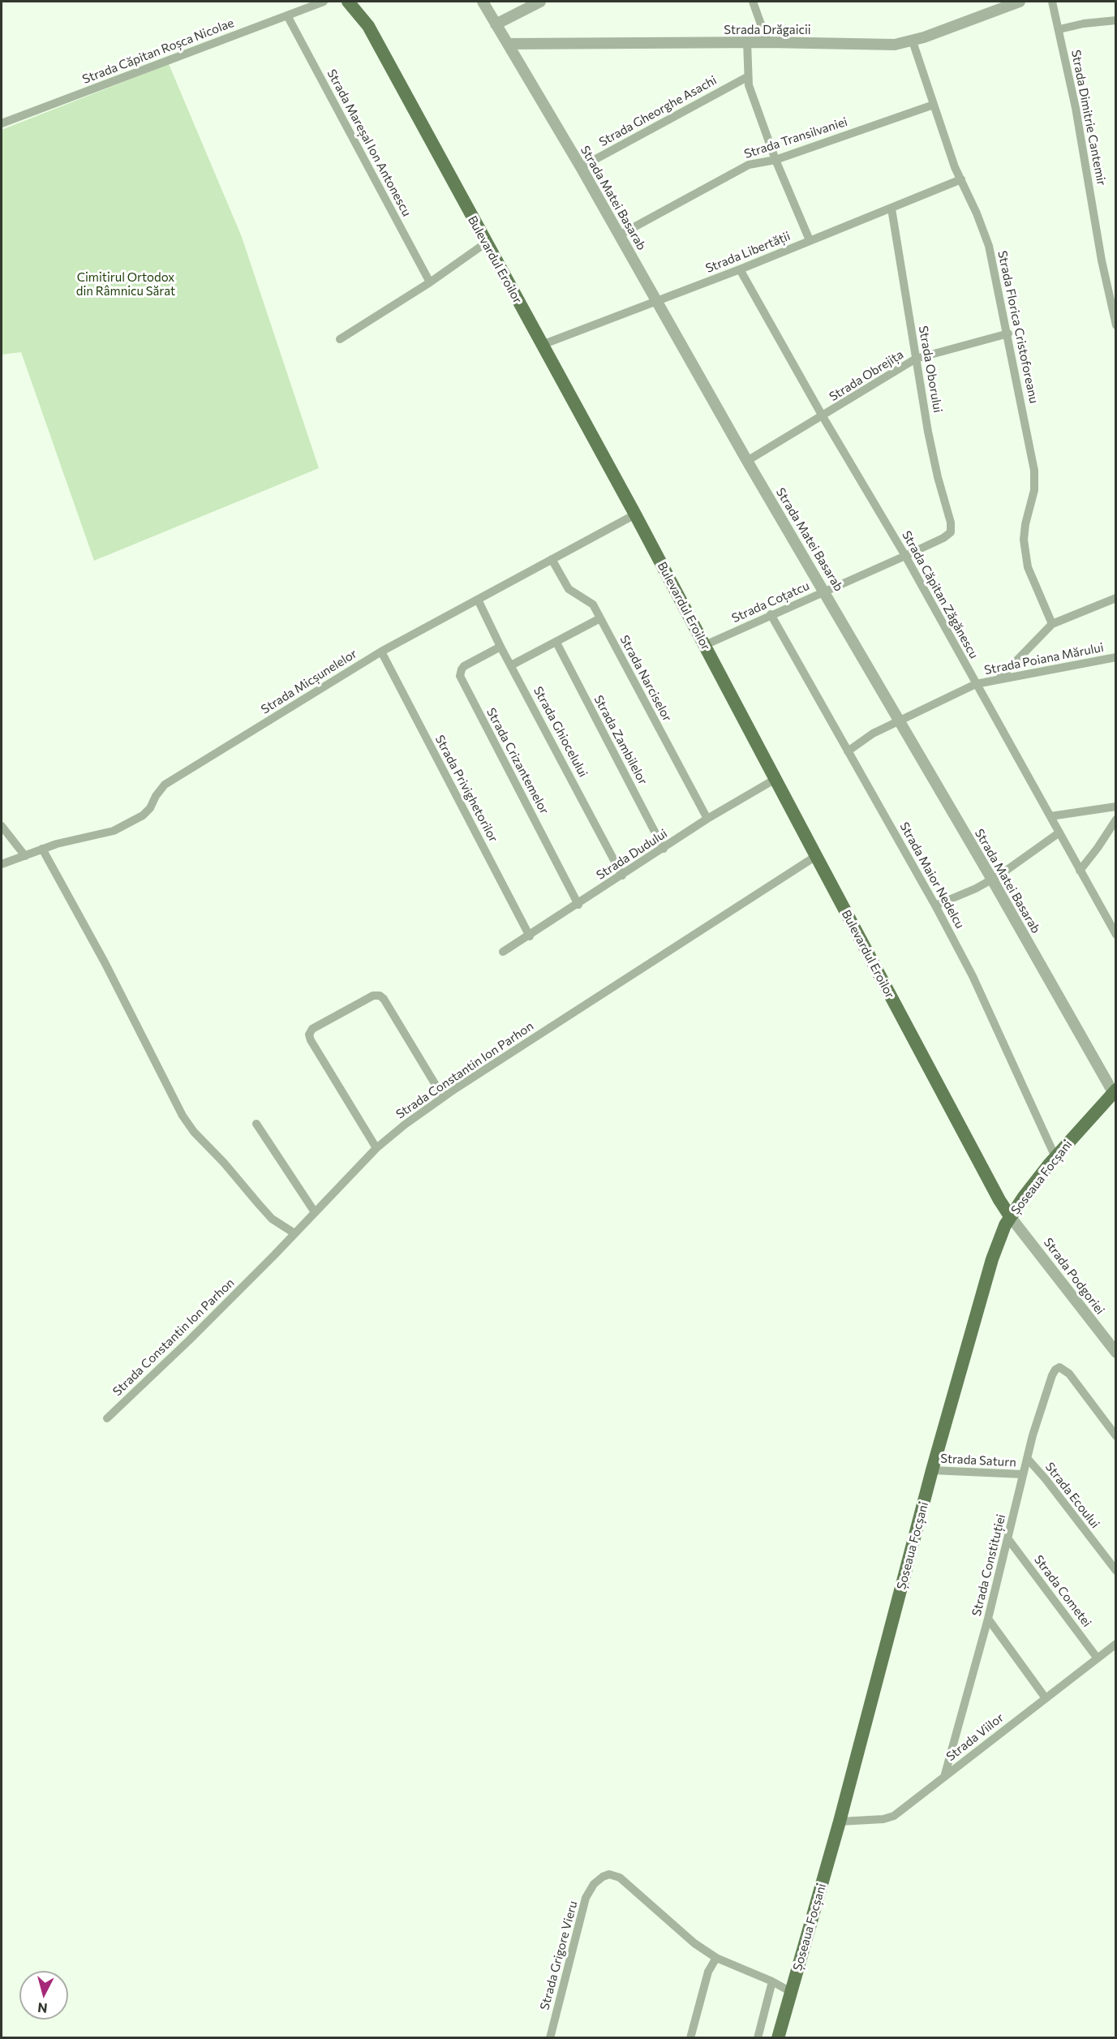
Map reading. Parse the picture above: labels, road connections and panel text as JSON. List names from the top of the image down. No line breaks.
{"streets":{"main road":["Bulevardul Eroilor","Șoseaua Focșani"],"street":["Strada Drăgaicii","Strada Căpitan Roșca Nicolae","Strada Gheorghe Asachi","Strada Dimitrie Cantemir","Strada Transilvaniei","Strada Mareșal Ion Antonescu","Strada Matei Basarab","Strada Libertății","Strada Florica Cristoforeanu","Strada Oborului","Strada Obrejița","Strada Căpitan Zăgănescu","Strada Coțatcu","Strada Poiana Mărului","Strada Narciselor","Strada Micșunelelor","Strada Ghiocelului","Strada Zambilelor","Strada Crizantemelor","Strada Privighetorilor","Strada Dudului","Strada Maior Nedelcu","Strada Constantin Ion Parhon","Strada Podgoriei","Strada Saturn","Strada Ecoului","Strada Constituției","Strada Cometei","Strada Viilor","Strada Grigore Vieru"]},"crossings":[["Strada Drăgaicii","Strada Matei Basarab"],["Strada Drăgaicii","Strada Florica Cristoforeanu"],["Strada Căpitan Roșca Nicolae","Strada Mareșal Ion Antonescu"],["Strada Gheorghe Asachi","Strada Matei Basarab"],["Strada Transilvaniei","Strada Matei Basarab"],["Strada Transilvaniei","Strada Florica Cristoforeanu"],["Strada Matei Basarab","Strada Libertății"],["Strada Matei Basarab","Strada Obrejița"],["Strada Matei Basarab","Strada Coțatcu"],["Strada Matei Basarab","Strada Poiana Mărului"],["Strada Matei Basarab","Șoseaua Focșani"],["Strada Libertății","Bulevardul Eroilor"],["Strada Libertății","Strada Florica Cristoforeanu"],["Strada Libertății","Strada Oborului"],["Strada Libertății","Strada Căpitan Zăgănescu"],["Bulevardul Eroilor","Strada Coțatcu"],["Bulevardul Eroilor","Strada Micșunelelor"],["Bulevardul Eroilor","Strada Dudului"],["Bulevardul Eroilor","Strada Constantin Ion Parhon"],["Bulevardul Eroilor","Șoseaua Focșani"],["Bulevardul Eroilor","Strada Podgoriei"],["Strada Florica Cristoforeanu","Strada Obrejița"],["Strada Oborului","Strada Obrejița"],["Strada Oborului","Strada Coțatcu"],["Strada Obrejița","Strada Căpitan Zăgănescu"],["Strada Căpitan Zăgănescu","Strada Coțatcu"],["Strada Căpitan Zăgănescu","Strada Poiana Mărului"],["Strada Coțatcu","Strada Maior Nedelcu"],["Strada Poiana Mărului","Strada Maior Nedelcu"],["Strada Narciselor","Strada Micșunelelor"],["Strada Narciselor","Strada Dudului"],["Strada Micșunelelor","Strada Ghiocelului"],["Strada Micșunelelor","Strada Privighetorilor"],["Strada Ghiocelului","Strada Crizantemelor"],["Strada Ghiocelului","Strada Dudului"],["Strada Zambilelor","Strada Dudului"],["Strada Crizantemelor","Strada Dudului"],["Strada Privighetorilor","Strada Dudului"],["Strada Maior Nedelcu","Șoseaua Focșani"],["Șoseaua Focșani","Strada Podgoriei"],["Șoseaua Focșani","Strada Saturn"],["Șoseaua Focșani","Strada Viilor"],["Șoseaua Focșani","Strada Grigore Vieru"],["Strada Saturn","Strada Constituției"],["Strada Ecoului","Strada Constituției"],["Strada Constituției","Strada Cometei"],["Strada Constituției","Strada Viilor"],["Strada Cometei","Strada Viilor"]],"parks":["Cimitirul Ortodox din Râmnicu Sărat"],"north":"bottom"}
